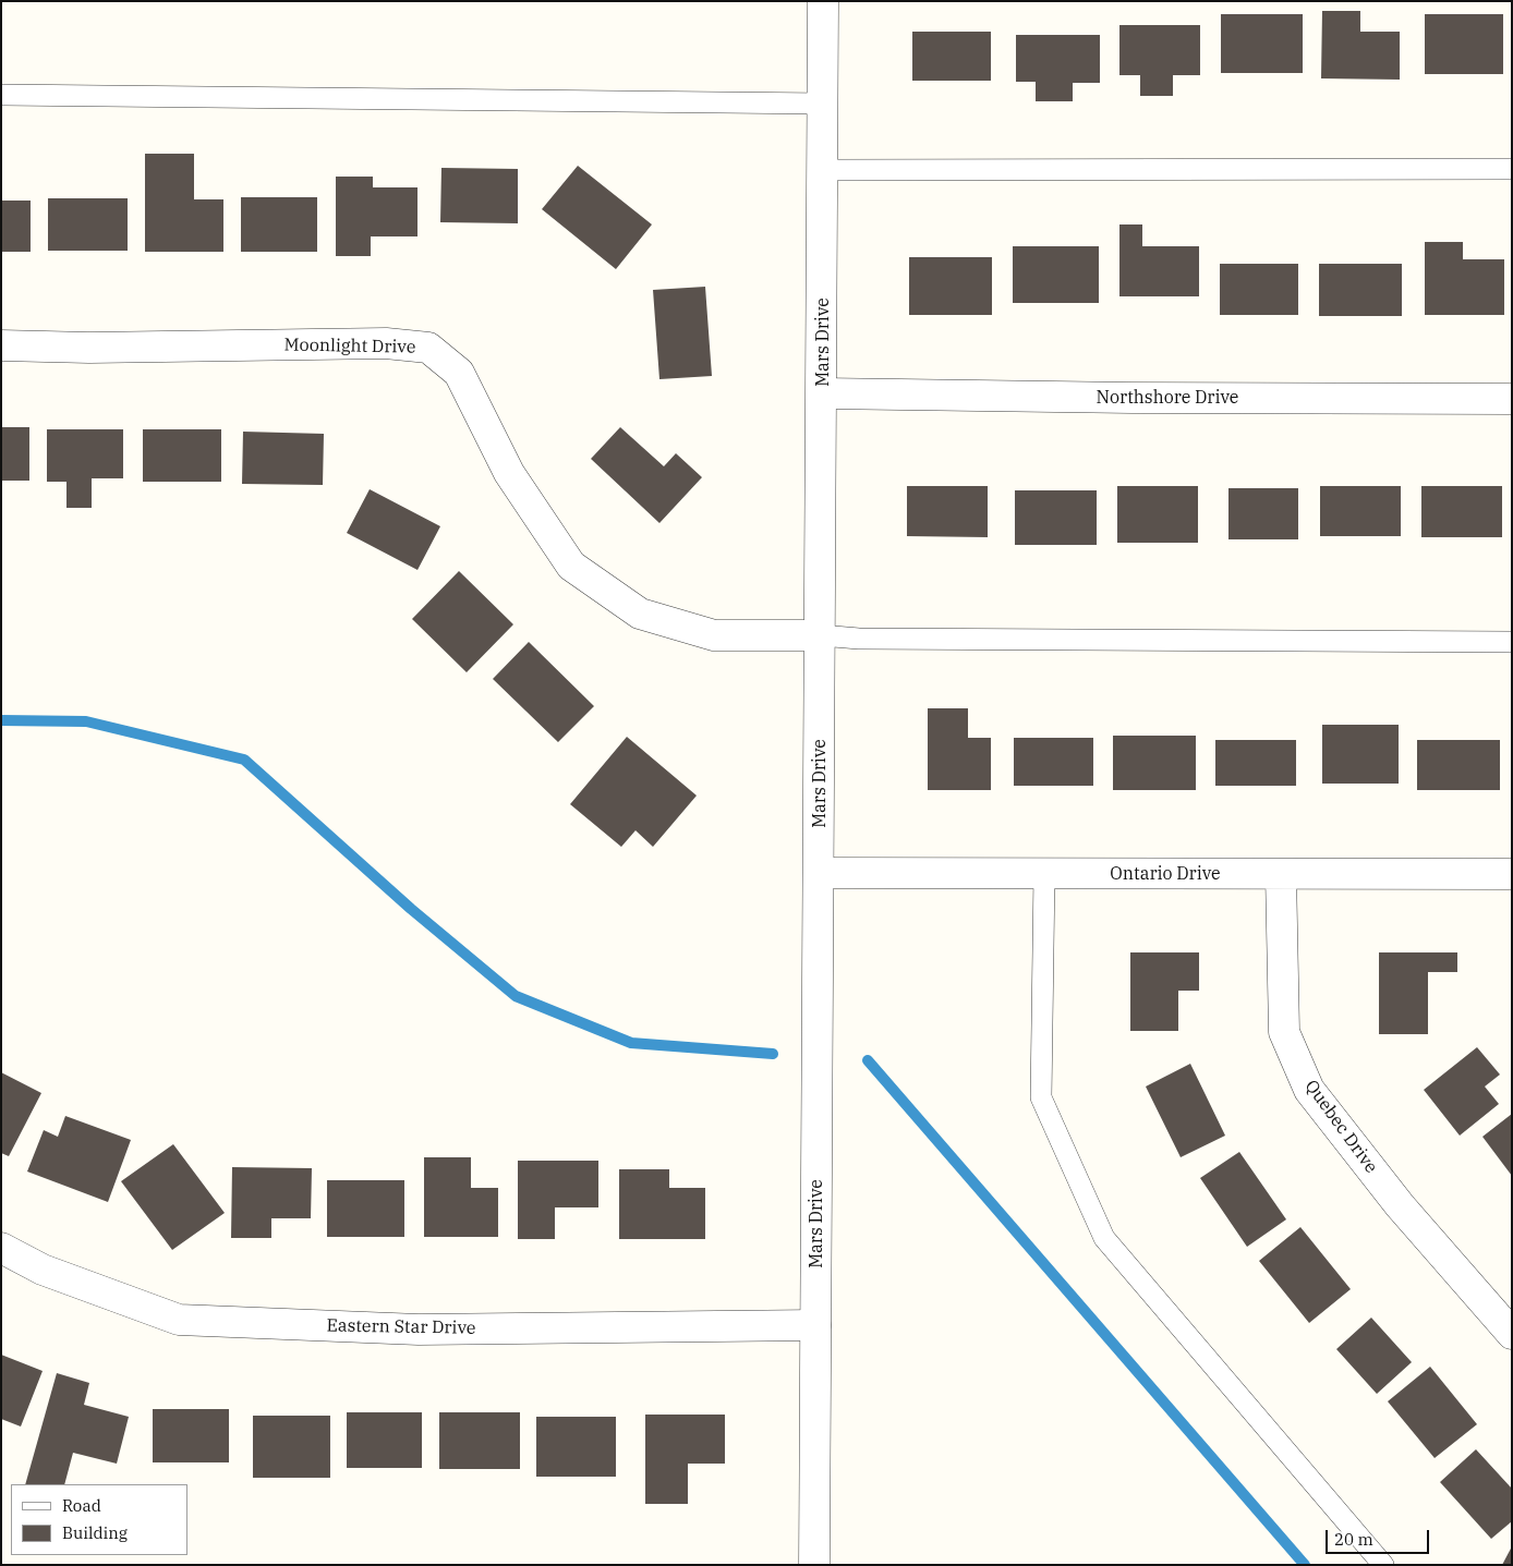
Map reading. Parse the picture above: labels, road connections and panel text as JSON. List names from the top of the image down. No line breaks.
{"streets":{"street":["Mars Drive","Moonlight Drive","Northshore Drive","Ontario Drive","Quebec Drive","Eastern Star Drive"]},"crossings":[["Mars Drive","Moonlight Drive"],["Mars Drive","Northshore Drive"],["Mars Drive","Ontario Drive"],["Mars Drive","Eastern Star Drive"],["Ontario Drive","Quebec Drive"]],"legend":["Road","Building"],"scale_bar":"20 m"}
